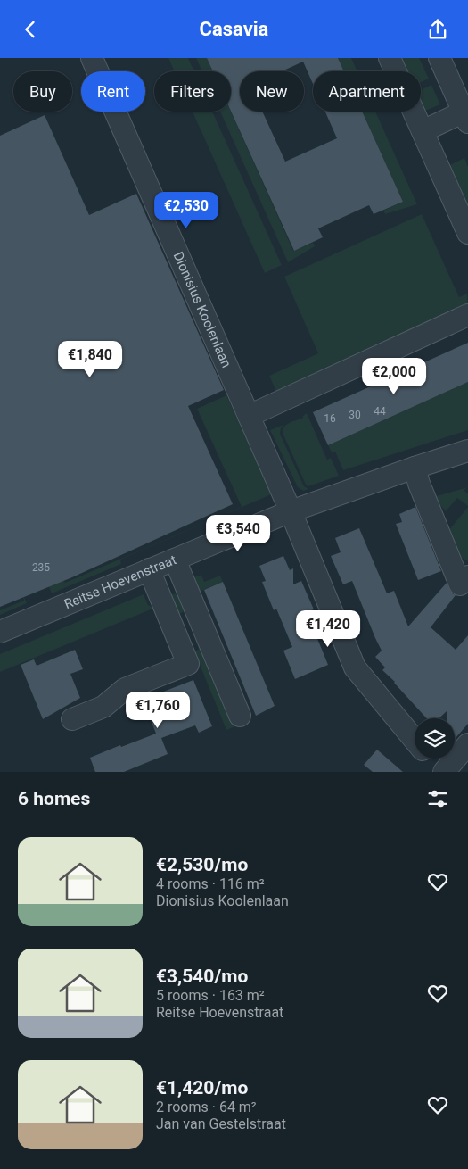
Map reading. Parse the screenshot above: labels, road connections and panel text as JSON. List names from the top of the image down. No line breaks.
{"streets":{"street":["Dionisius Koolenlaan","Reitse Hoevenstraat"]},"crossings":[["Dionisius Koolenlaan","Reitse Hoevenstraat"]],"house_numbers":["44","30","16","235"],"page":{"header":"Casavia","chip":["Buy","Rent","Filters","New","Apartment"],"price":["€2,530","€1,840","€2,000","€3,540","€1,420","€1,760"],"heading":"6 homes","list":[{"name":"€2,530/mo","note":"4 rooms · 116 m² · Dionisius Koolenlaan"},{"name":"€3,540/mo","note":"5 rooms · 163 m² · Reitse Hoevenstraat"},{"name":"€1,420/mo","note":"2 rooms · 64 m² · Jan van Gestelstraat"}]}}
